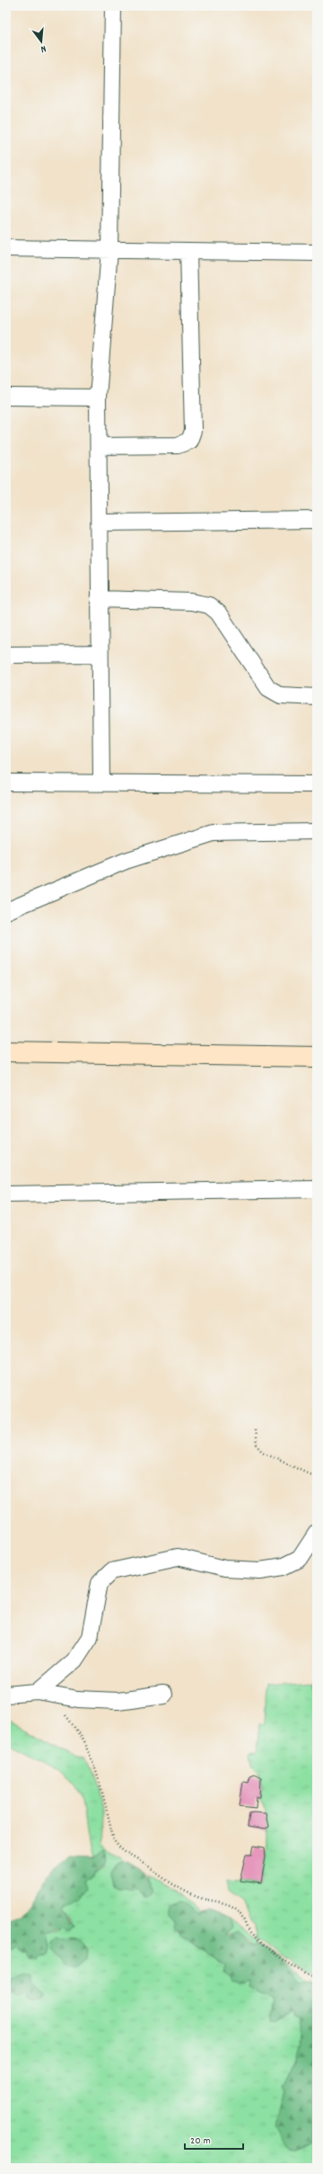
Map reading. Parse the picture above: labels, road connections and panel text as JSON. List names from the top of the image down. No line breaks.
{"scale_bar":"20 m","north":"bottom"}
